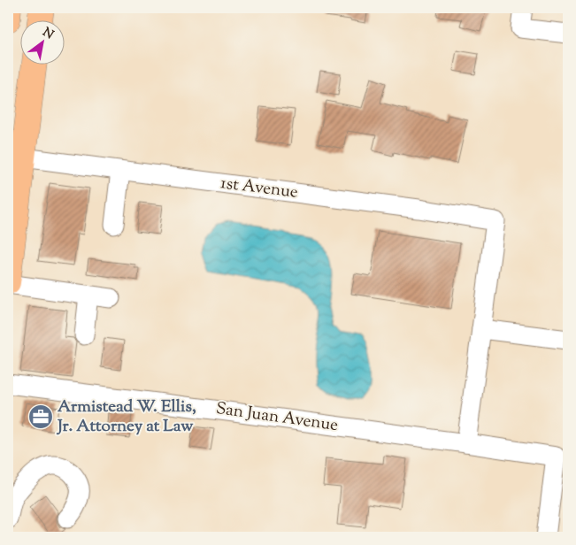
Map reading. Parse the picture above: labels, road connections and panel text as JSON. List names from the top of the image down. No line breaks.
{"streets":{"street":["1st Avenue","San Juan Avenue"]},"places":{"office":["Armistead W. Ellis, Jr. Attorney at Law"]},"north":"top right"}
